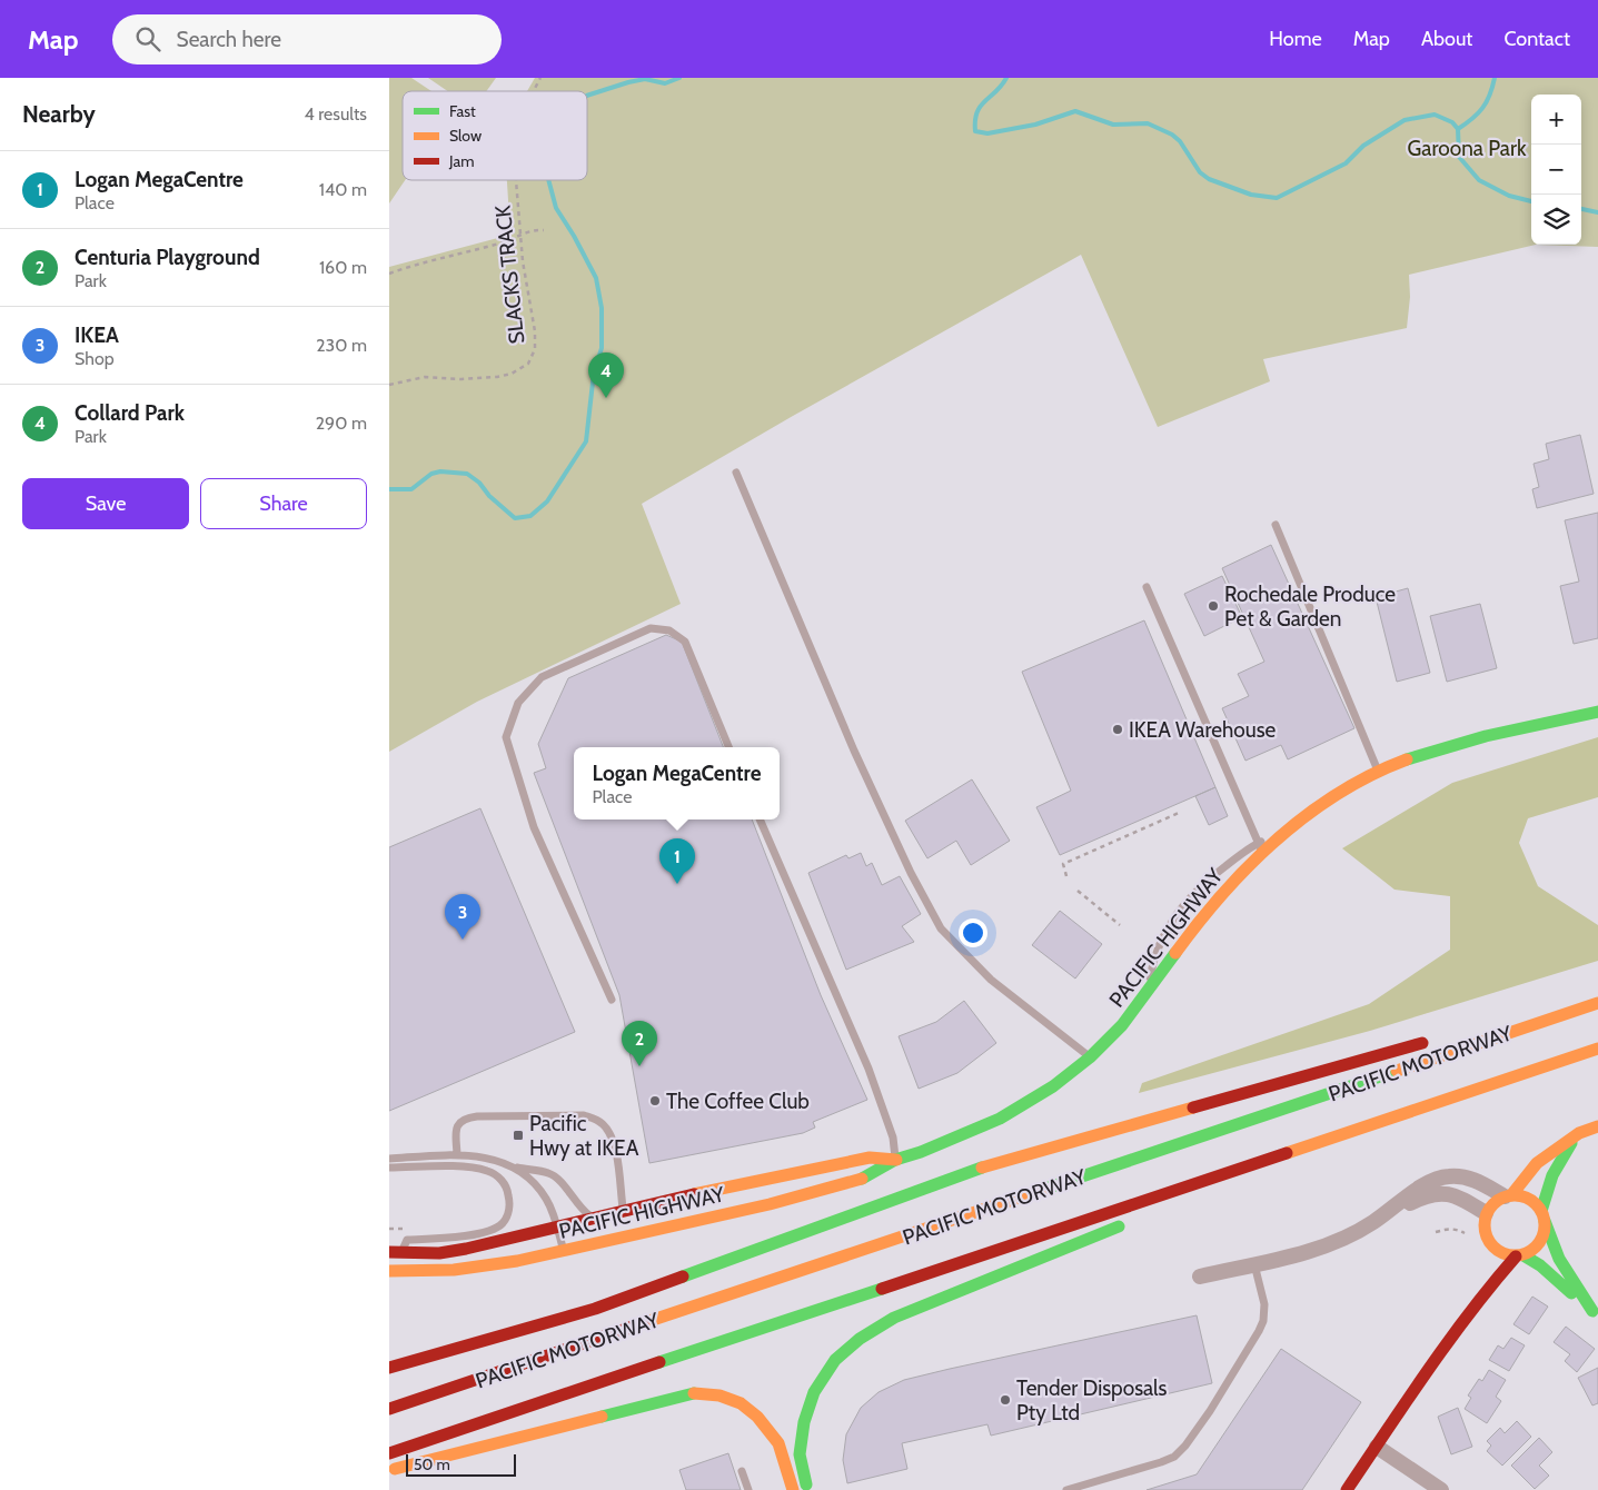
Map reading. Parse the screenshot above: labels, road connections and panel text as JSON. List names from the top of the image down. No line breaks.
{"streets":{"main road":["PACIFIC HIGHWAY","PACIFIC MOTORWAY"],"path":["SLACKS TRACK"]},"parks":["Garoona Park"],"places":{"other":["Rochedale Produce Pet & Garden","IKEA Warehouse","The Coffee Club","Tender Disposals Pty Ltd"],"transit":["Pacific Hwy at IKEA"]},"legend":["Fast","Slow","Jam"],"scale_bar":"50 m","page":{"header":"Map","search":"Search here","nav":["Home","Map","About","Contact"],"heading":["Nearby","4 results"],"map_buttons":["+","−"],"list":[{"mark":"1","name":"Logan MegaCentre","note":"Place","value":"140 m"},{"mark":"2","name":"Centuria Playground","note":"Park","value":"160 m"},{"mark":"3","name":"IKEA","note":"Shop","value":"230 m"},{"mark":"4","name":"Collard Park","note":"Park","value":"290 m"}],"pins":["4","1","3","2"],"buttons":["Save","Share"],"popup":["Logan MegaCentre","Place"],"scale":"50 m"}}
